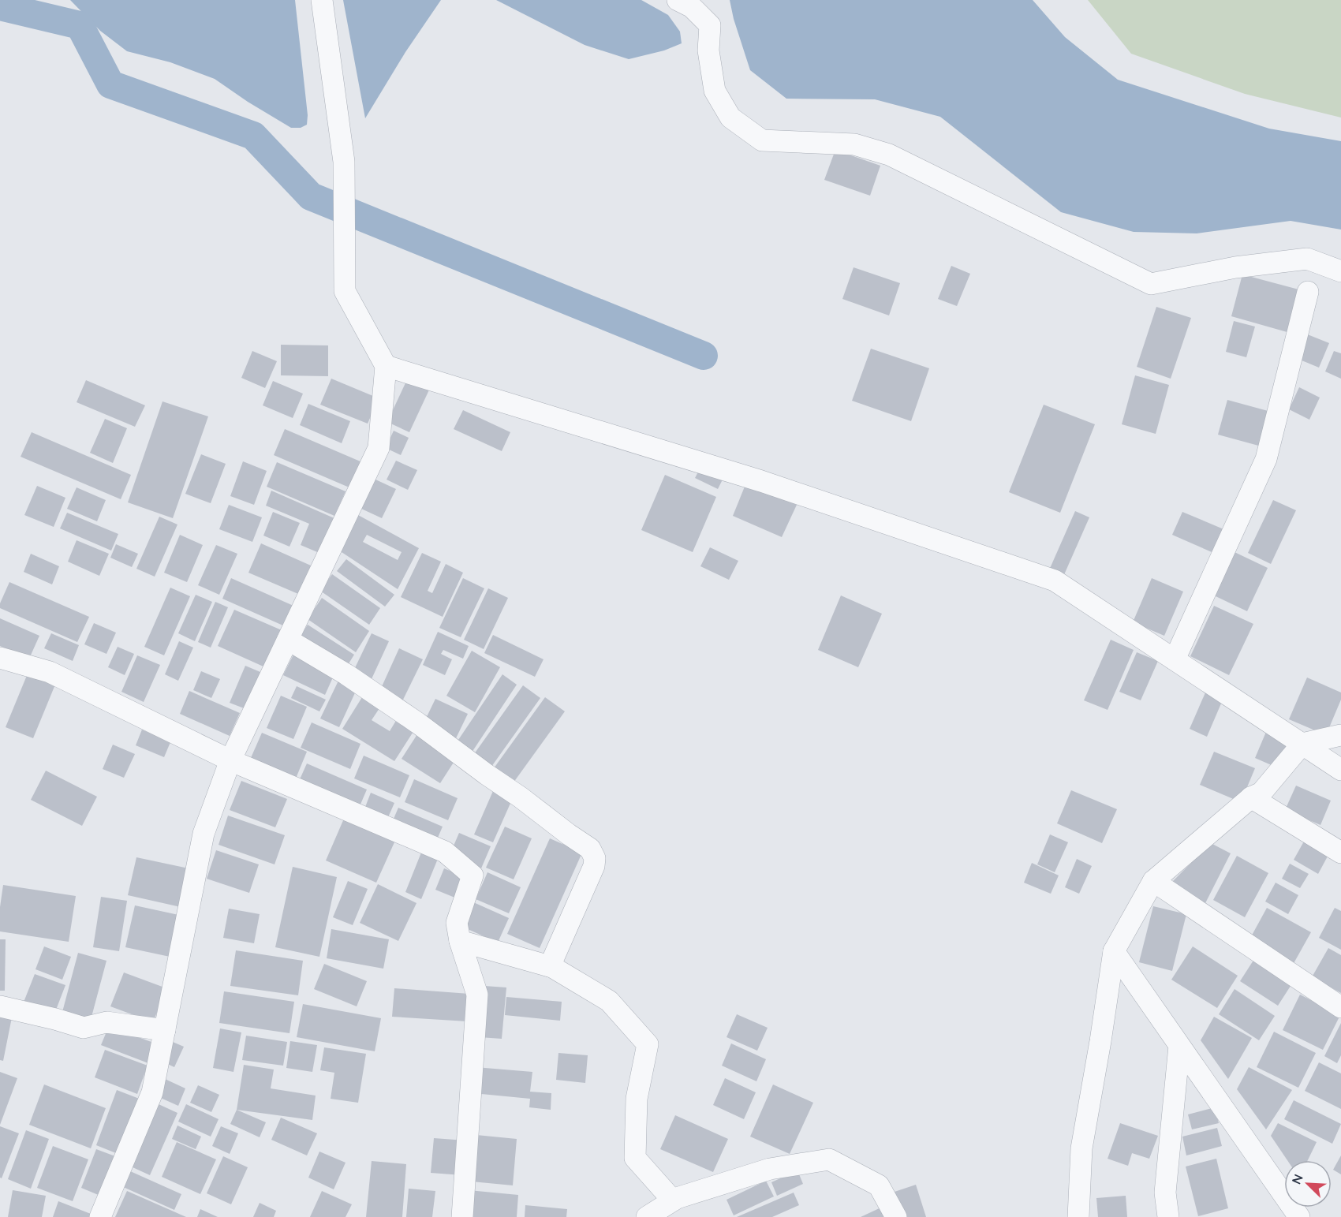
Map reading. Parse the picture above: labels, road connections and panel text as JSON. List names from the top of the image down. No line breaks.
{"north":"top left"}
